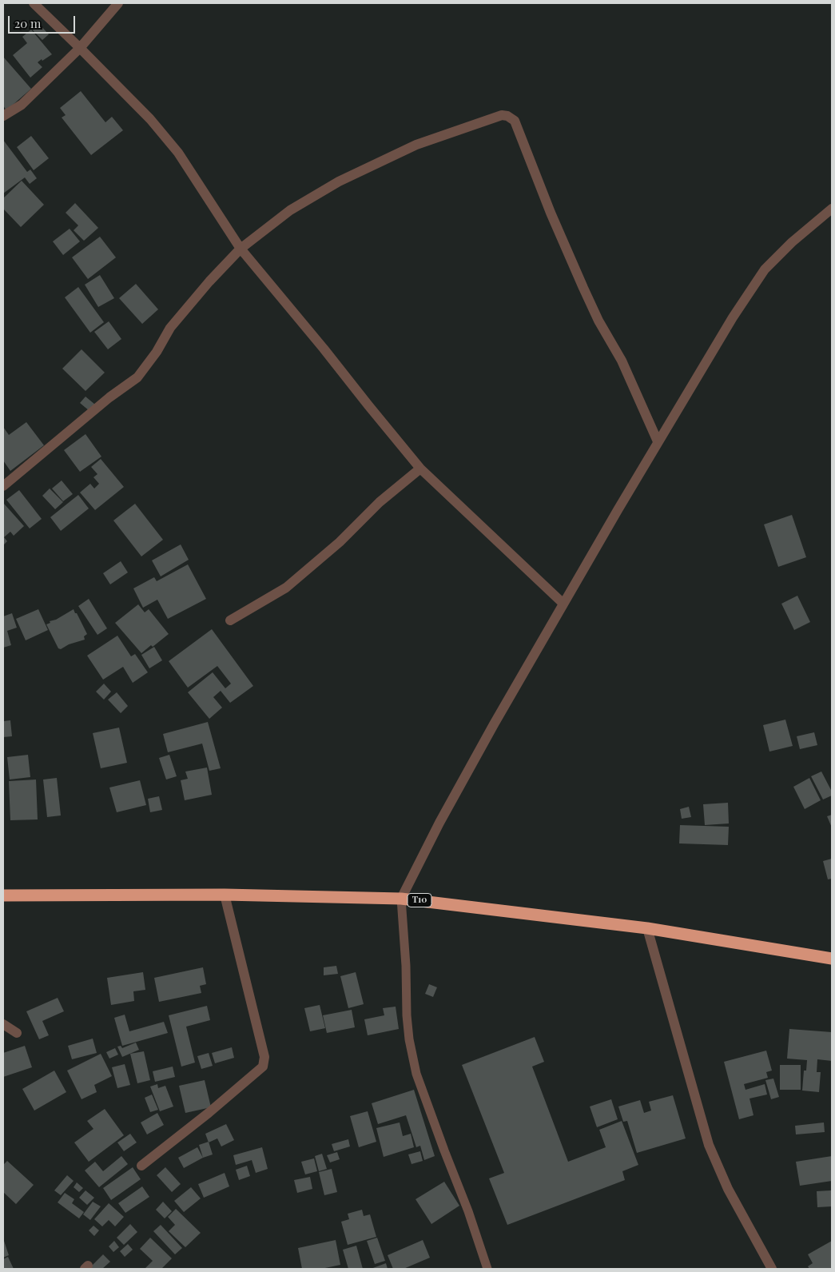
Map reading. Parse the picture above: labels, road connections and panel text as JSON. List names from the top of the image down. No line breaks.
{"streets":{"highway":["T10"]},"scale_bar":"20 m"}
